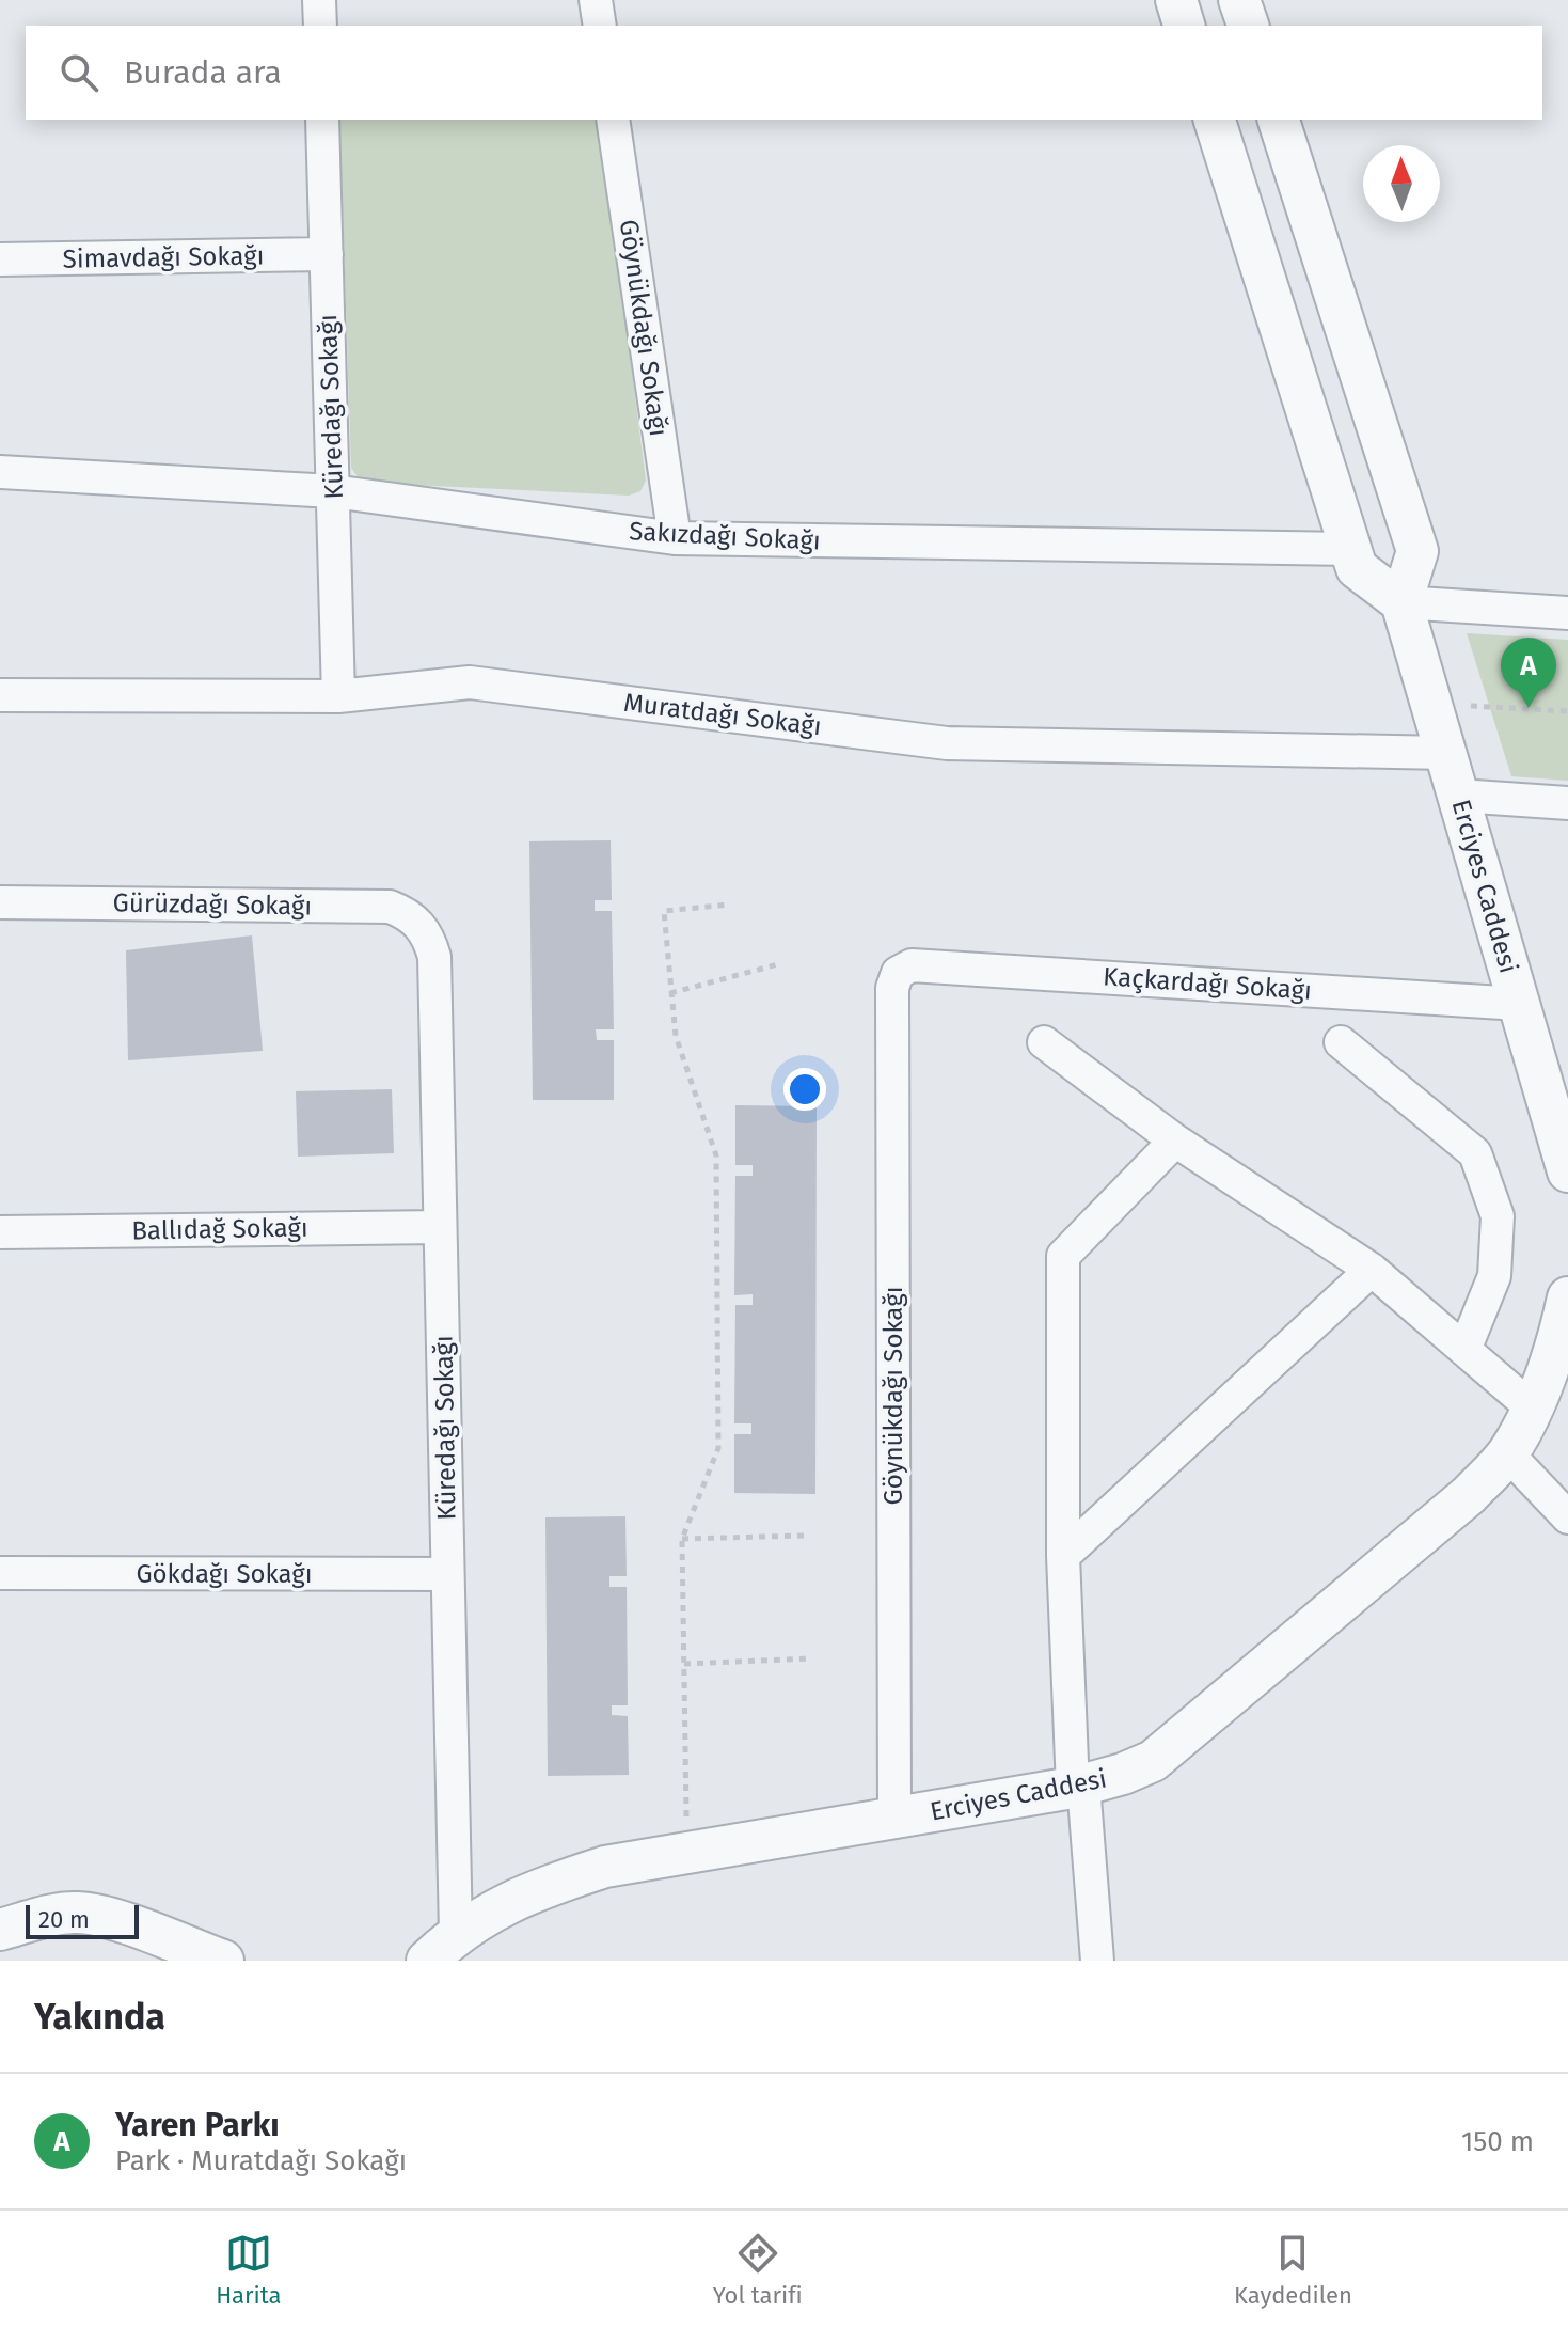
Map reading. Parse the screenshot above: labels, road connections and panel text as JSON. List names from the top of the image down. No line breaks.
{"streets":{"street":["Simavdağı Sokağı","Göynükdağı Sokağı","Küredağı Sokağı","Sakızdağı Sokağı","Muratdağı Sokağı","Erciyes Caddesi","Gürüzdağı Sokağı","Kaçkardağı Sokağı","Ballıdağ Sokağı","Gökdağı Sokağı"]},"crossings":[["Simavdağı Sokağı","Küredağı Sokağı"],["Göynükdağı Sokağı","Sakızdağı Sokağı"],["Göynükdağı Sokağı","Erciyes Caddesi"],["Göynükdağı Sokağı","Kaçkardağı Sokağı"],["Küredağı Sokağı","Sakızdağı Sokağı"],["Küredağı Sokağı","Muratdağı Sokağı"],["Küredağı Sokağı","Erciyes Caddesi"],["Küredağı Sokağı","Gürüzdağı Sokağı"],["Küredağı Sokağı","Ballıdağ Sokağı"],["Küredağı Sokağı","Gökdağı Sokağı"],["Muratdağı Sokağı","Erciyes Caddesi"],["Erciyes Caddesi","Kaçkardağı Sokağı"]],"scale_bar":"20 m","north":"top","page":{"search":"Burada ara","pins":"A","scale":"20 m","heading":"Yakında","list":[{"mark":"A","name":"Yaren Parkı","note":"Park · Muratdağı Sokağı","value":"150 m"}],"nav":["Harita","Yol tarifi","Kaydedilen"]}}
